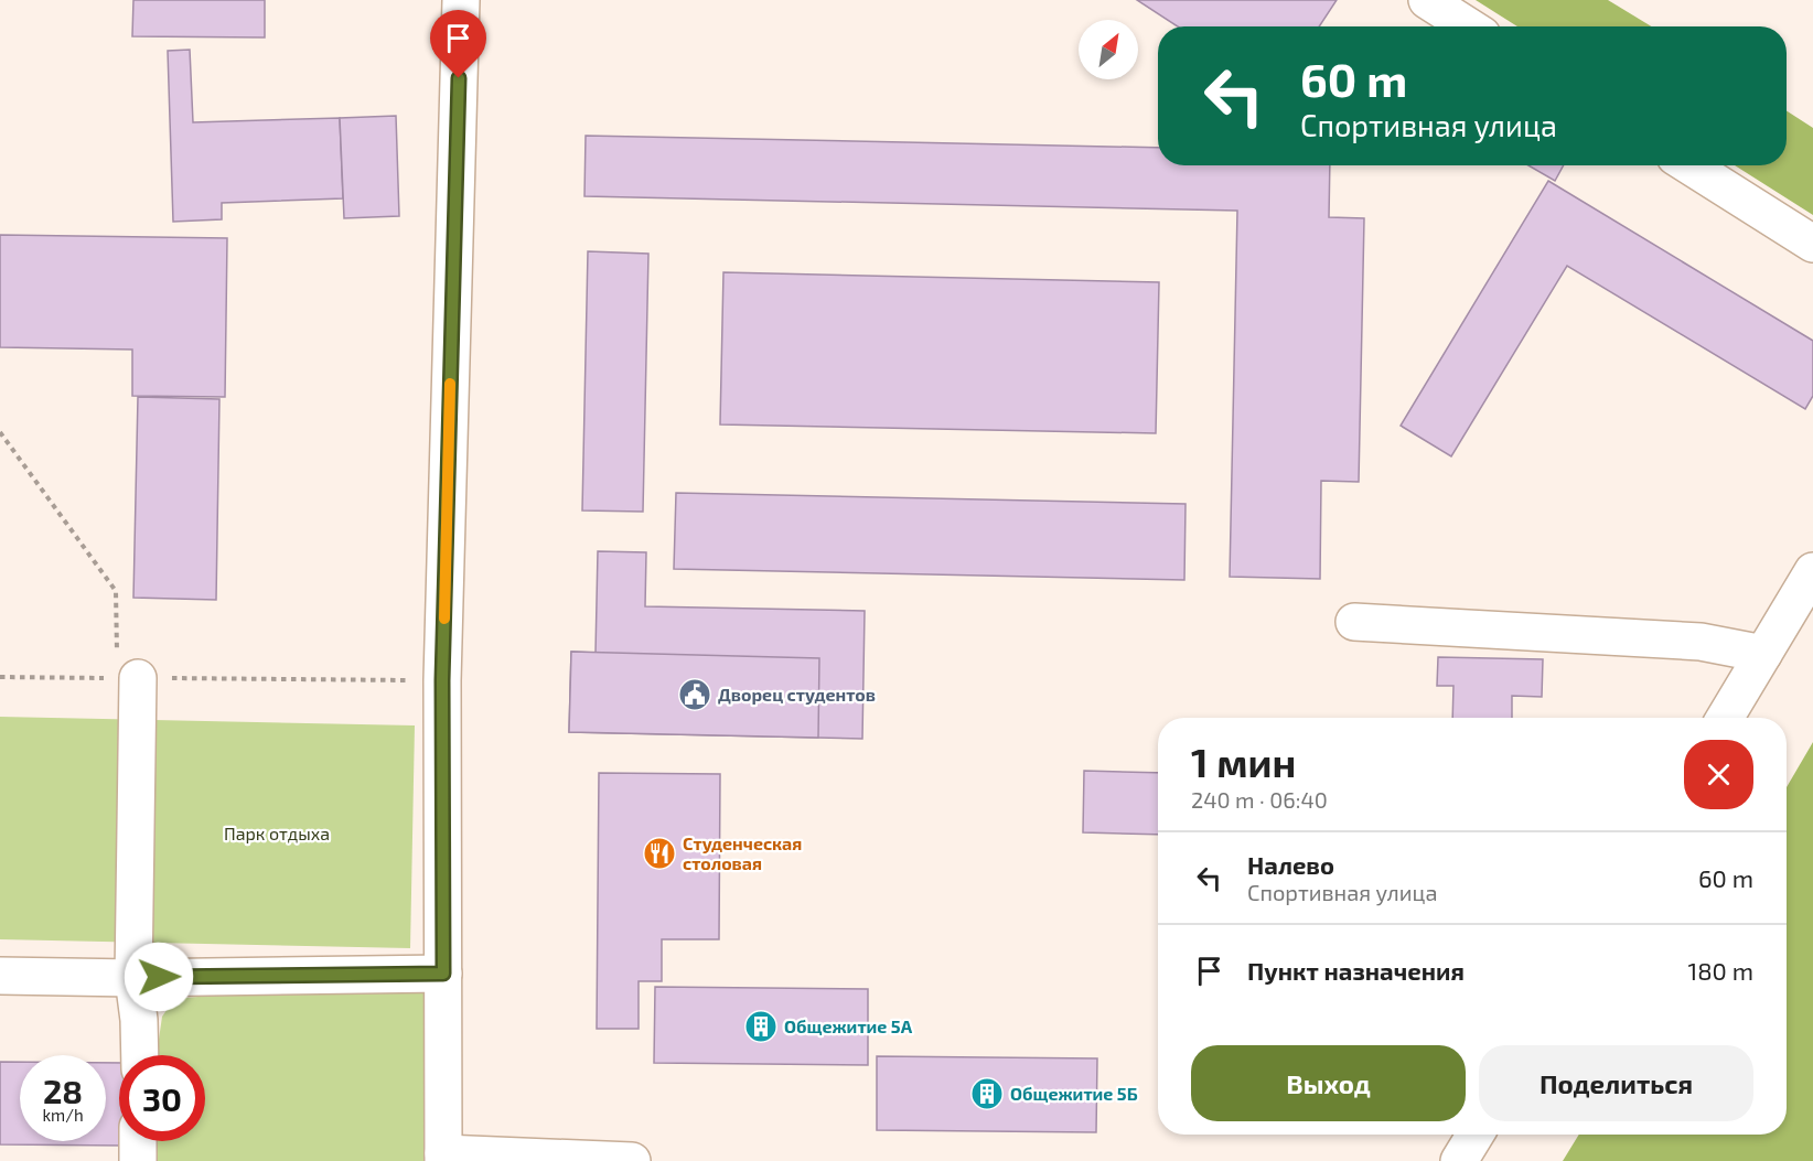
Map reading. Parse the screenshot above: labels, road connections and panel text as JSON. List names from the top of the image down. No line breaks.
{"parks":["Парк отдыха"],"places":{"public building":["Дворец студентов"],"restaurant":["Студенческая столовая"],"building":["Общежитие 5А","Общежитие 5Б"]},"north":"top right","page":{"turn":["60 m","Спортивная улица"],"heading":["1 мин","240 m · 06:40"],"list":[{"name":"Налево","note":"Спортивная улица","value":"60 m"},{"name":"Пункт назначения","value":"180 m"}],"buttons":["Выход","Поделиться"],"speed":"28 km/h","limit":"30"}}
